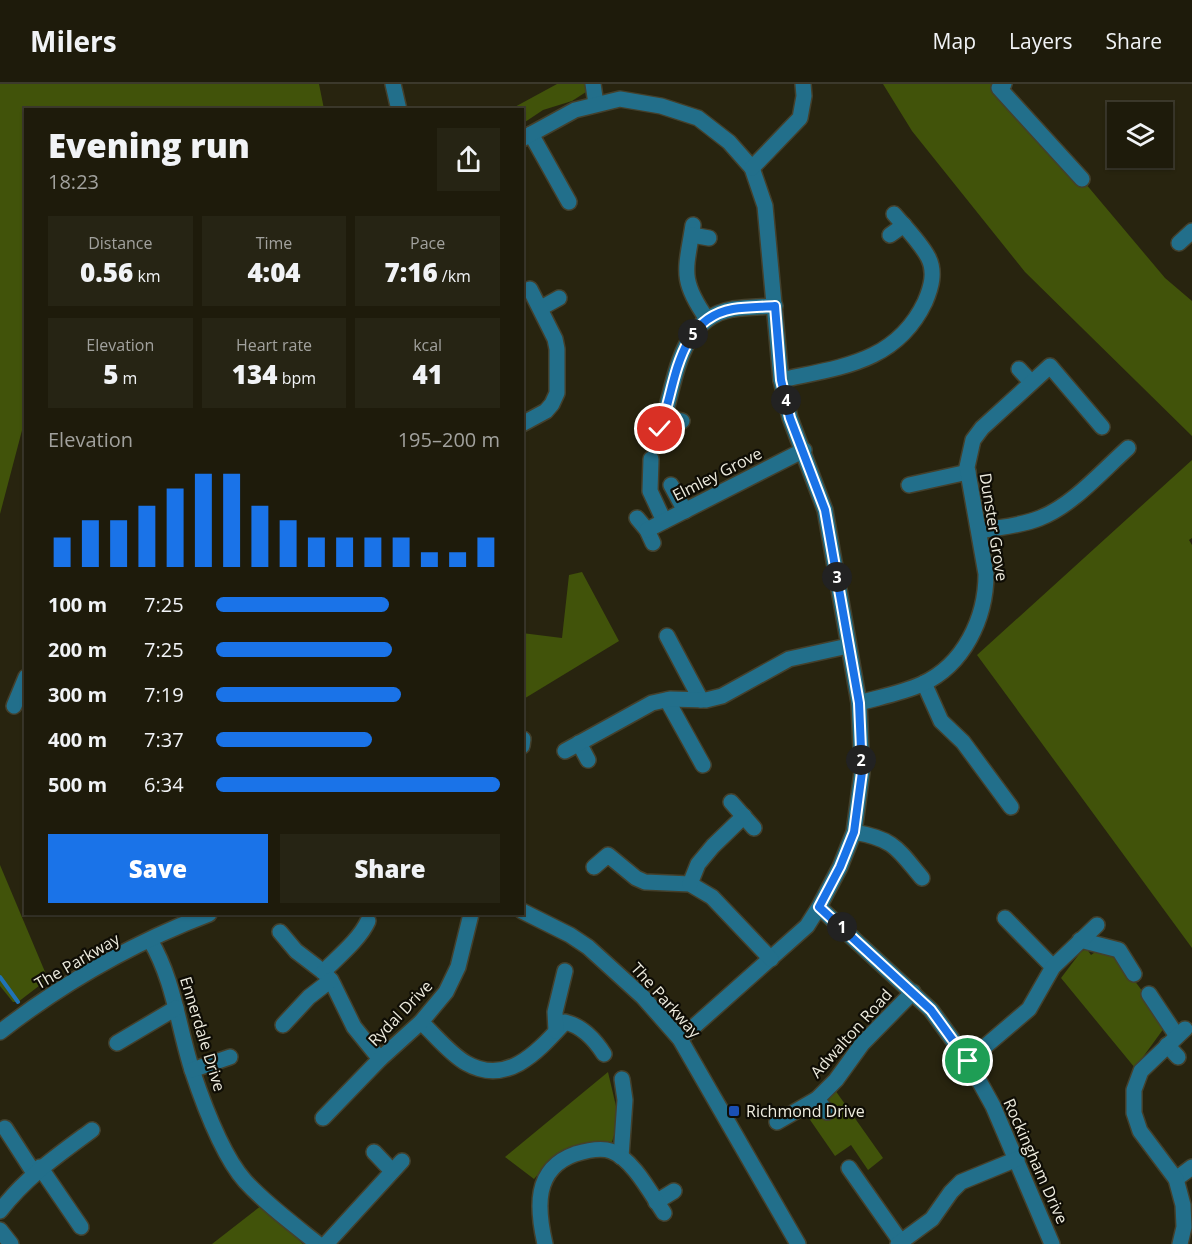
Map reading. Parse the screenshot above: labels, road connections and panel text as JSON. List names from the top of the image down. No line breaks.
{"streets":{"street":["Elmley Grove","Dunster Grove","The Parkway","Rydal Drive","Adwalton Road","Ennerdale Drive","Rockingham Drive"]},"crossings":[["The Parkway","Ennerdale Drive"],["Adwalton Road","Rockingham Drive"]],"places":{"transit":["Richmond Drive"]},"page":{"header":"Milers","nav":["Map","Layers","Share"],"heading":["Evening run","18:23"],"stats":[["Distance","0.56 km"],["Time","4:04"],["Pace","7:16 /km"],["Elevation","5 m"],["Heart rate","134 bpm"],["kcal","41"]],"pins":["5","4","3","2","1"],"chart":["Elevation","195–200 m"],"list":[{"name":"100 m","note":"7:25"},{"name":"200 m","note":"7:25"},{"name":"300 m","note":"7:19"},{"name":"400 m","note":"7:37"},{"name":"500 m","note":"6:34"}],"buttons":["Save","Share"]}}
